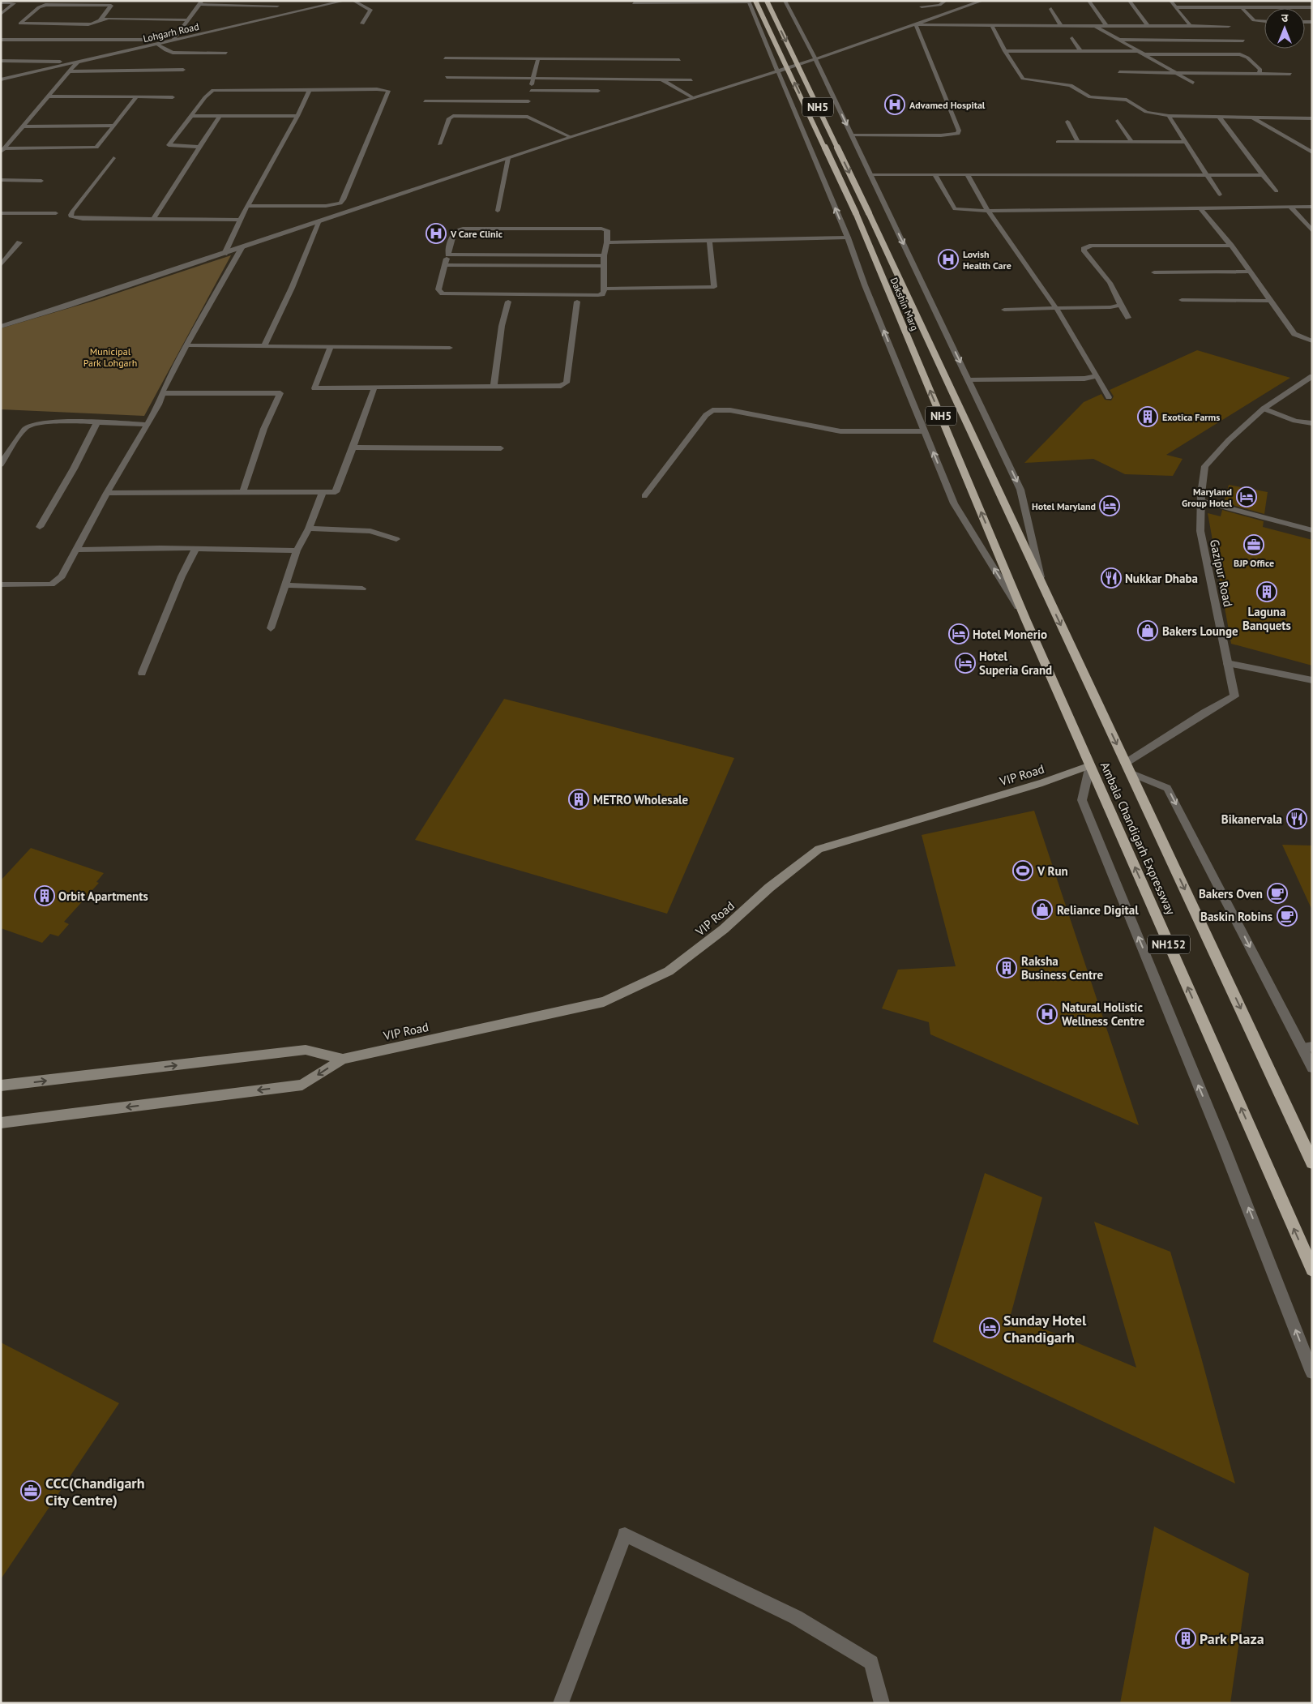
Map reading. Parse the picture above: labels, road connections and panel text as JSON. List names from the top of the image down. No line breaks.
{"streets":{"highway":["NH5","Dakshin Marg","Ambala Chandigarh Expressway","NH152"],"main road":["VIP Road"],"street":["Lohgarh Road","Gazipur Road"]},"crossings":[["NH5","Dakshin Marg"],["NH5","Ambala Chandigarh Expressway"],["Dakshin Marg","Ambala Chandigarh Expressway"],["Dakshin Marg","NH152"],["Gazipur Road","Ambala Chandigarh Expressway"],["VIP Road","Ambala Chandigarh Expressway"],["Ambala Chandigarh Expressway","NH152"]],"parks":["Municipal Park Lohgarh"],"places":{"hospital":["Advamed Hospital","V Care Clinic","Lovish Health Care","Natural Holistic Wellness Centre"],"building":["Exotica Farms","Laguna Banquets","METRO Wholesale","Orbit Apartments","Raksha Business Centre","Park Plaza"],"hotel":["Maryland Group Hotel","Hotel Maryland","Hotel Monerio","Hotel Superia Grand","Sunday Hotel Chandigarh"],"office":["BJP Office","CCC(Chandigarh City Centre)"],"restaurant":["Nukkar Dhaba","Bikanervala"],"shop":["Bakers Lounge","Reliance Digital"],"sports":["V Run"],"cafe":["Bakers Oven","Baskin Robins"]},"north":"top"}
